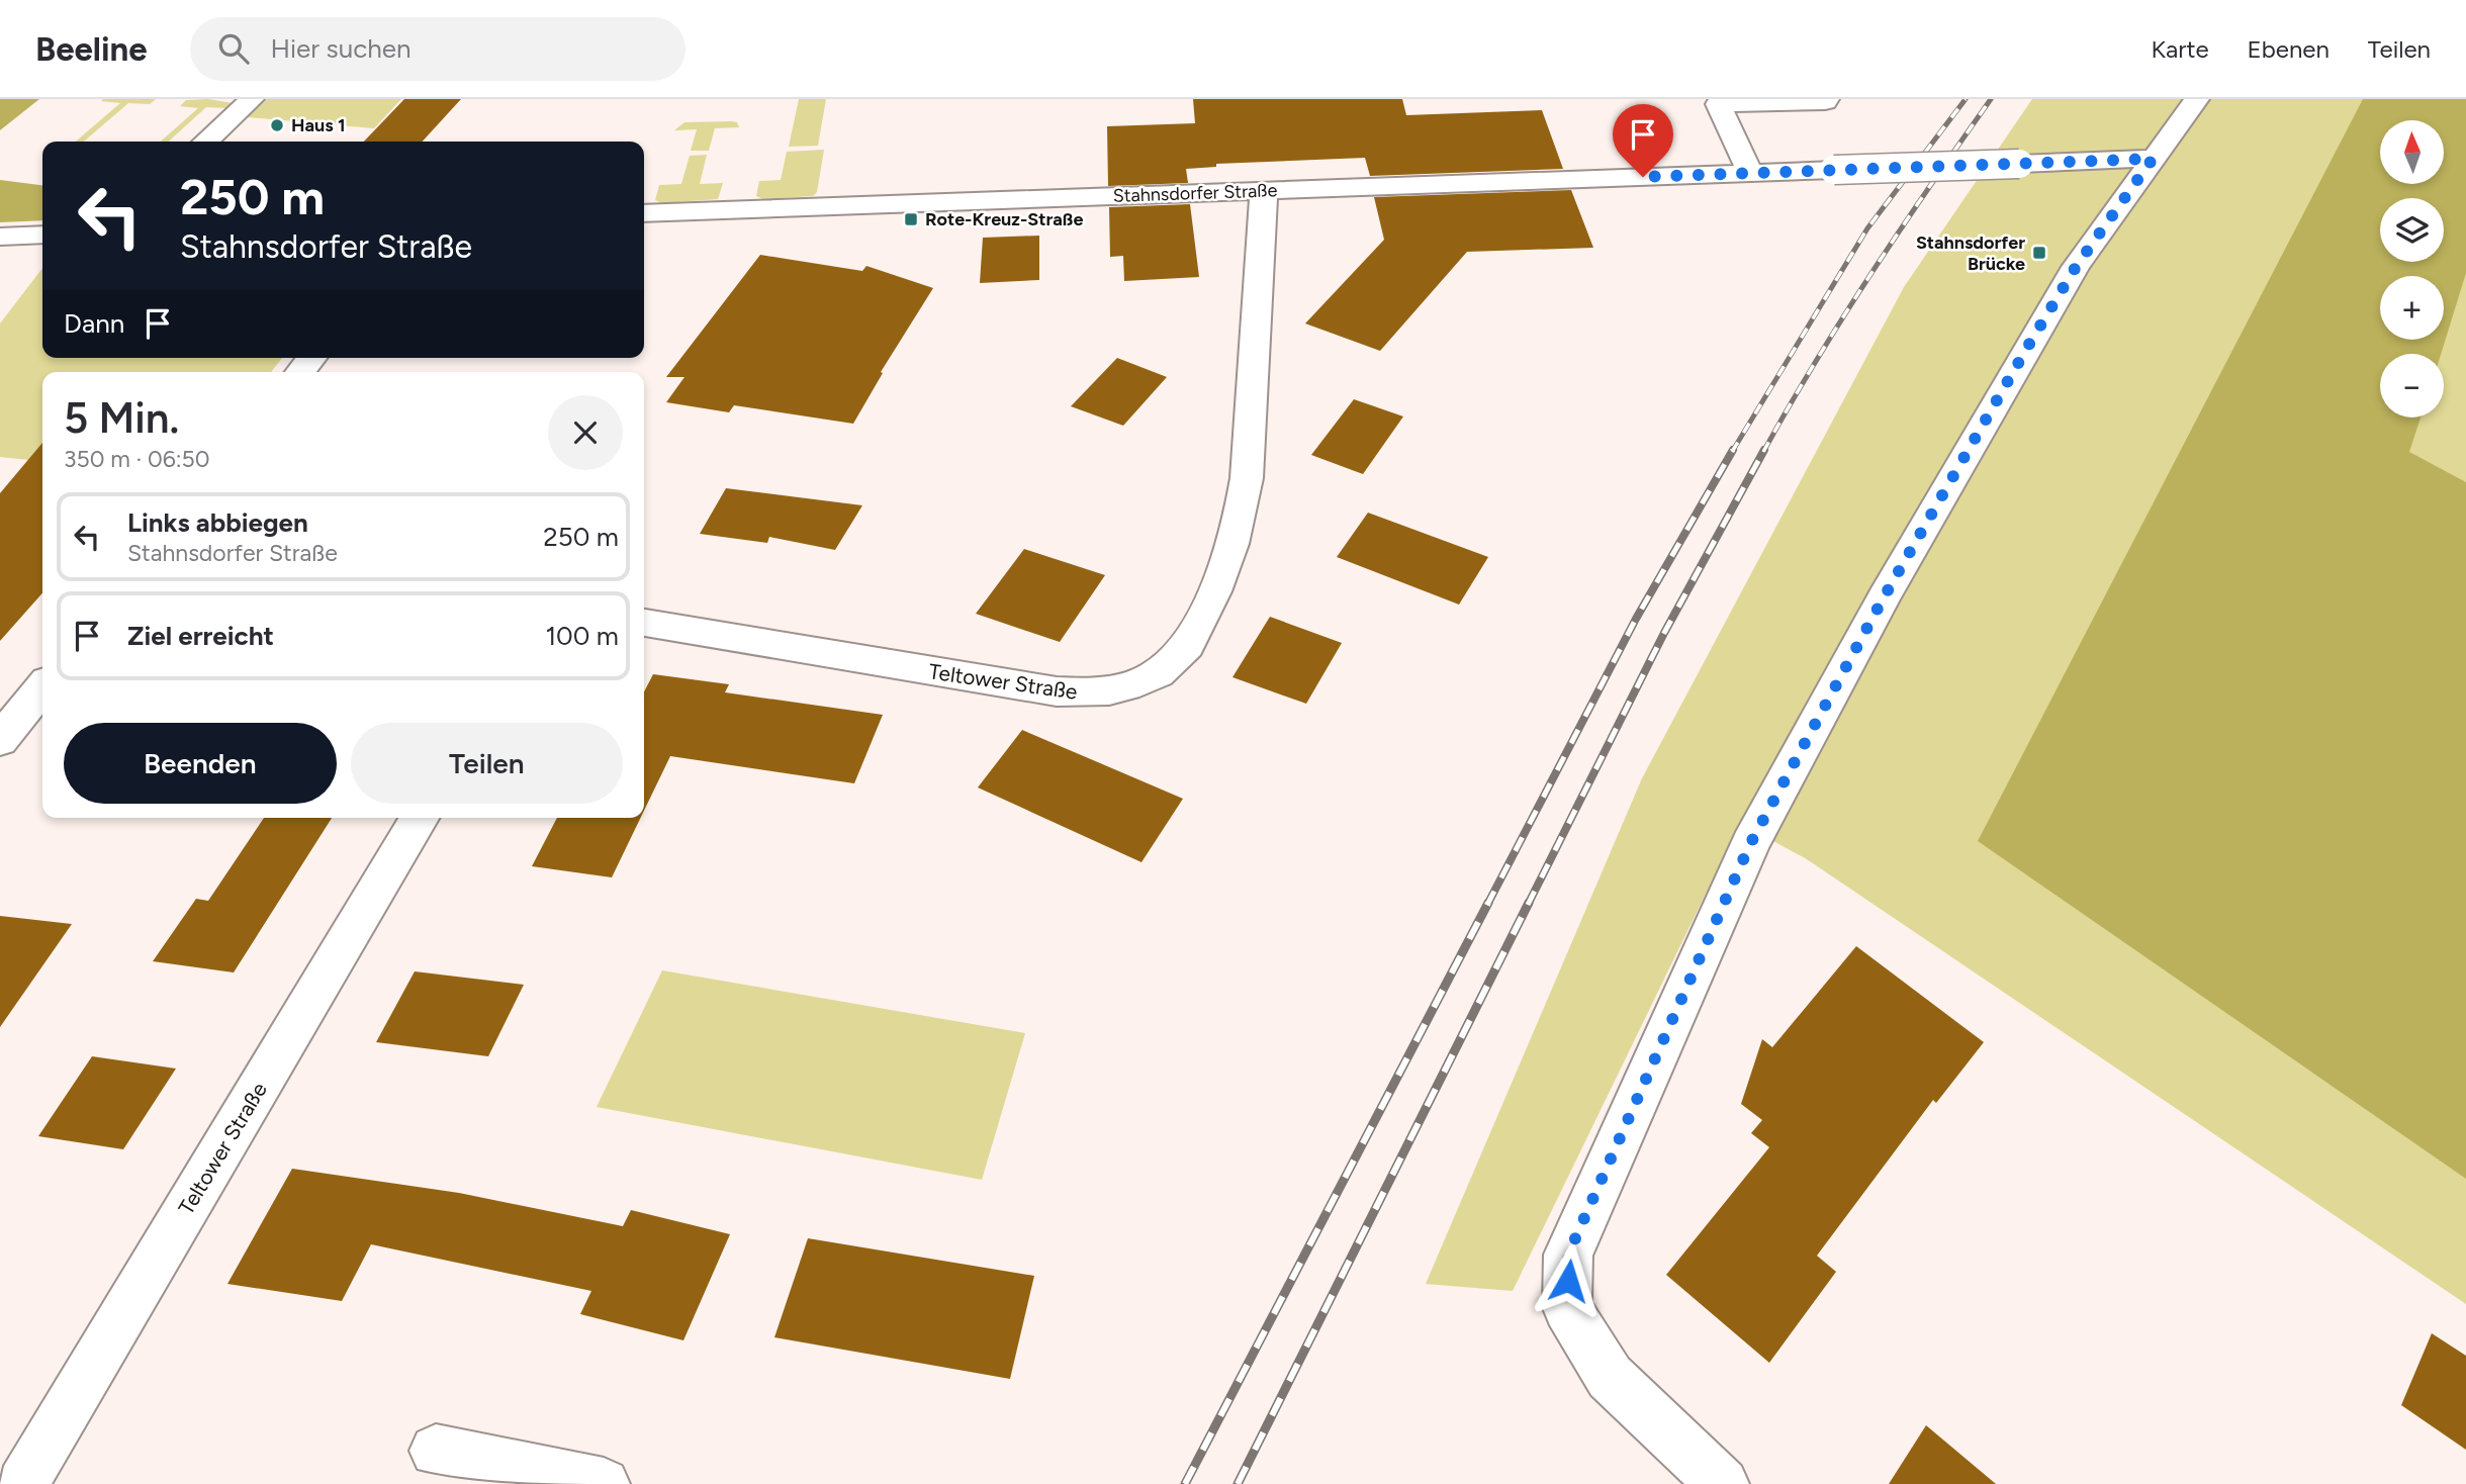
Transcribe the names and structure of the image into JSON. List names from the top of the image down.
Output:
{
  "streets": {
    "street": ["Stahnsdorfer Straße", "Teltower Straße"]
  },
  "crossings": [
    ["Stahnsdorfer Straße", "Teltower Straße"]
  ],
  "places": {
    "other": ["Haus 1"],
    "transit": ["Rote-Kreuz-Straße", "Stahnsdorfer Brücke"]
  },
  "north": "top",
  "page": {
    "header": "Beeline",
    "search": "Hier suchen",
    "nav": ["Karte", "Ebenen", "Teilen"],
    "map_buttons": ["+", "−"],
    "turn": ["250 m", "Stahnsdorfer Straße"],
    "then": "Dann",
    "heading": ["5 Min.", "350 m · 06:50"],
    "list": [
      {
        "name": "Links abbiegen",
        "note": "Stahnsdorfer Straße",
        "value": "250 m"
      },
      {
        "name": "Ziel erreicht",
        "value": "100 m"
      }
    ],
    "buttons": ["Beenden", "Teilen"]
  }
}
